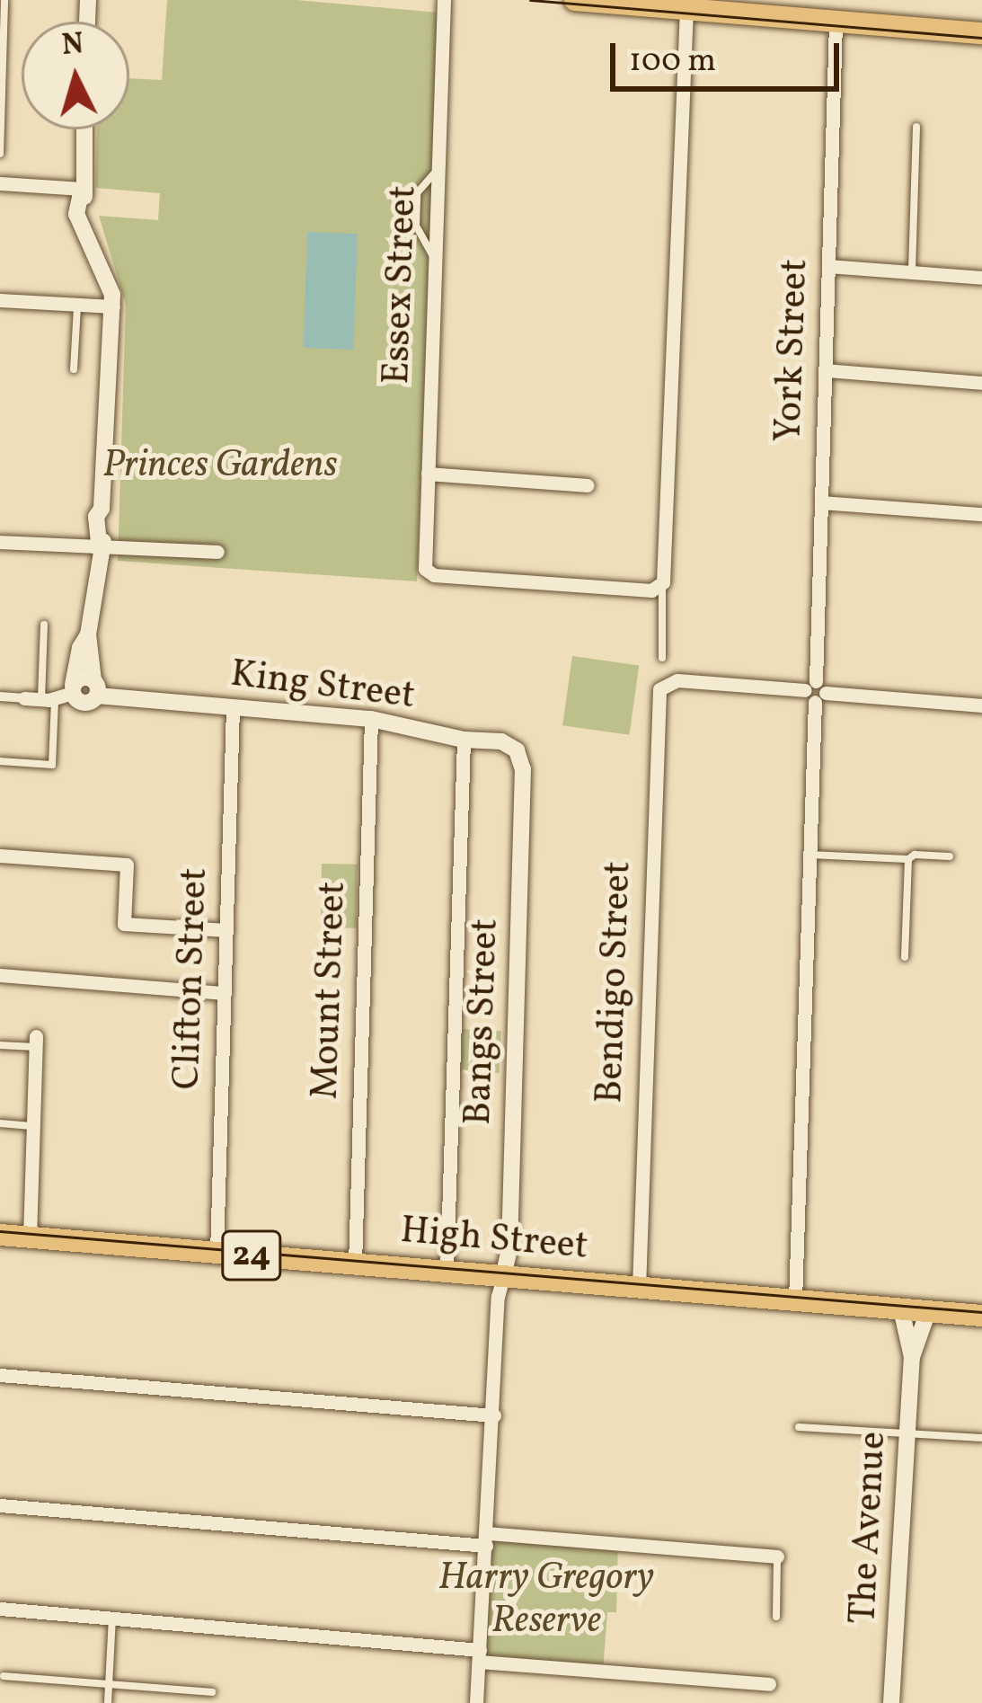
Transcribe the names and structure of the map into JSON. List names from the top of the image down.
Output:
{
  "streets": {
    "main road": ["High Street", "24"],
    "street": [
      "Essex Street",
      "York Street",
      "King Street",
      "Clifton Street",
      "Bendigo Street",
      "Mount Street",
      "Bangs Street",
      "The Avenue"
    ]
  },
  "crossings": [
    ["York Street", "Bendigo Street"],
    ["York Street", "High Street"],
    ["King Street", "Clifton Street"],
    ["King Street", "Mount Street"],
    ["King Street", "Bangs Street"],
    ["Clifton Street", "High Street"],
    ["Bendigo Street", "High Street"],
    ["Mount Street", "High Street"],
    ["Bangs Street", "High Street"],
    ["High Street", "The Avenue"]
  ],
  "parks": ["Princes Gardens", "Harry Gregory Reserve"],
  "scale_bar": "100 m",
  "north": "top"
}
